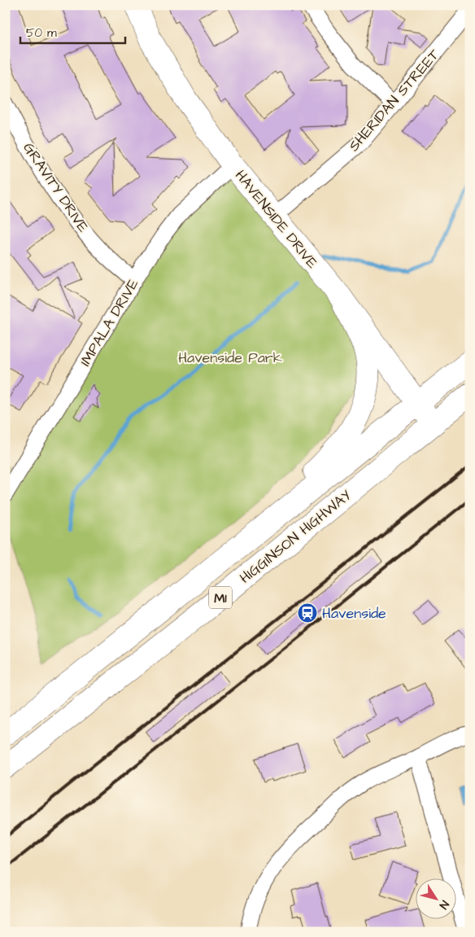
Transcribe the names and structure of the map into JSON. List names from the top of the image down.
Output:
{
  "streets": {
    "main road": ["HAVENSIDE DRIVE", "HIGGINSON HIGHWAY", "M1"],
    "street": ["SHERIDAN STREET", "GRAVITY DRIVE", "IMPALA DRIVE"]
  },
  "crossings": [
    ["SHERIDAN STREET", "HAVENSIDE DRIVE"],
    ["GRAVITY DRIVE", "IMPALA DRIVE"],
    ["HAVENSIDE DRIVE", "IMPALA DRIVE"],
    ["HAVENSIDE DRIVE", "HIGGINSON HIGHWAY"]
  ],
  "parks": ["Havenside Park"],
  "places": {
    "station": ["Havenside"]
  },
  "scale_bar": "50 m",
  "north": "bottom right"
}
